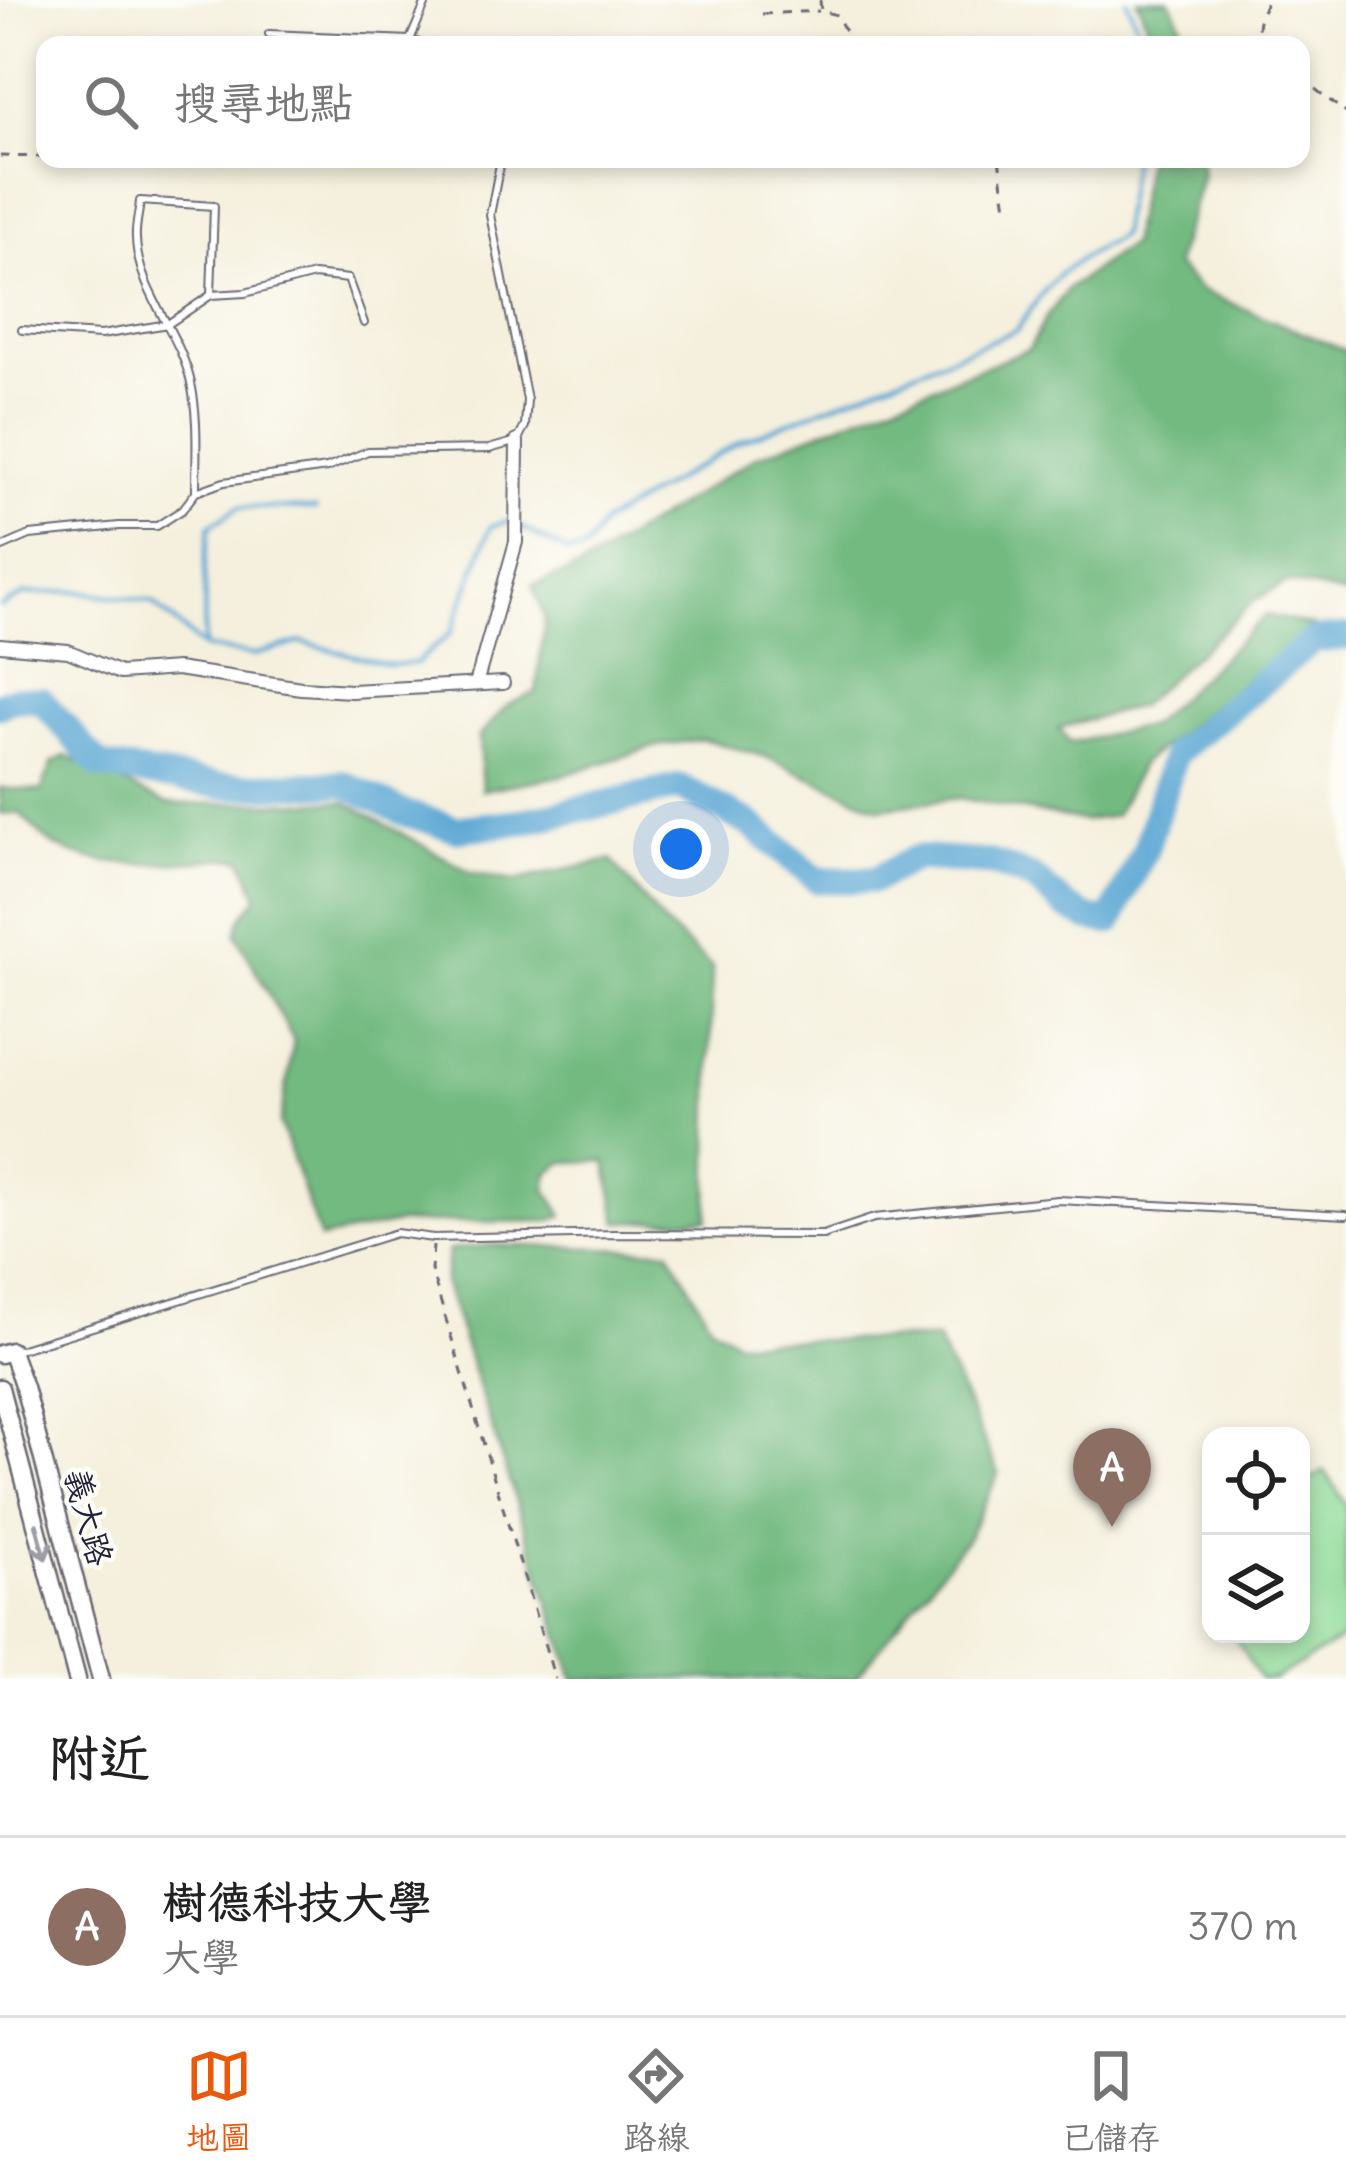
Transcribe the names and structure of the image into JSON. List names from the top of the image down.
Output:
{
  "streets": {
    "street": ["義大路"]
  },
  "page": {
    "search": "搜尋地點",
    "pins": "A",
    "heading": "附近",
    "list": [
      {
        "mark": "A",
        "name": "樹德科技大學",
        "note": "大學",
        "value": "370 m"
      }
    ],
    "nav": ["地圖", "路線", "已儲存"]
  }
}
